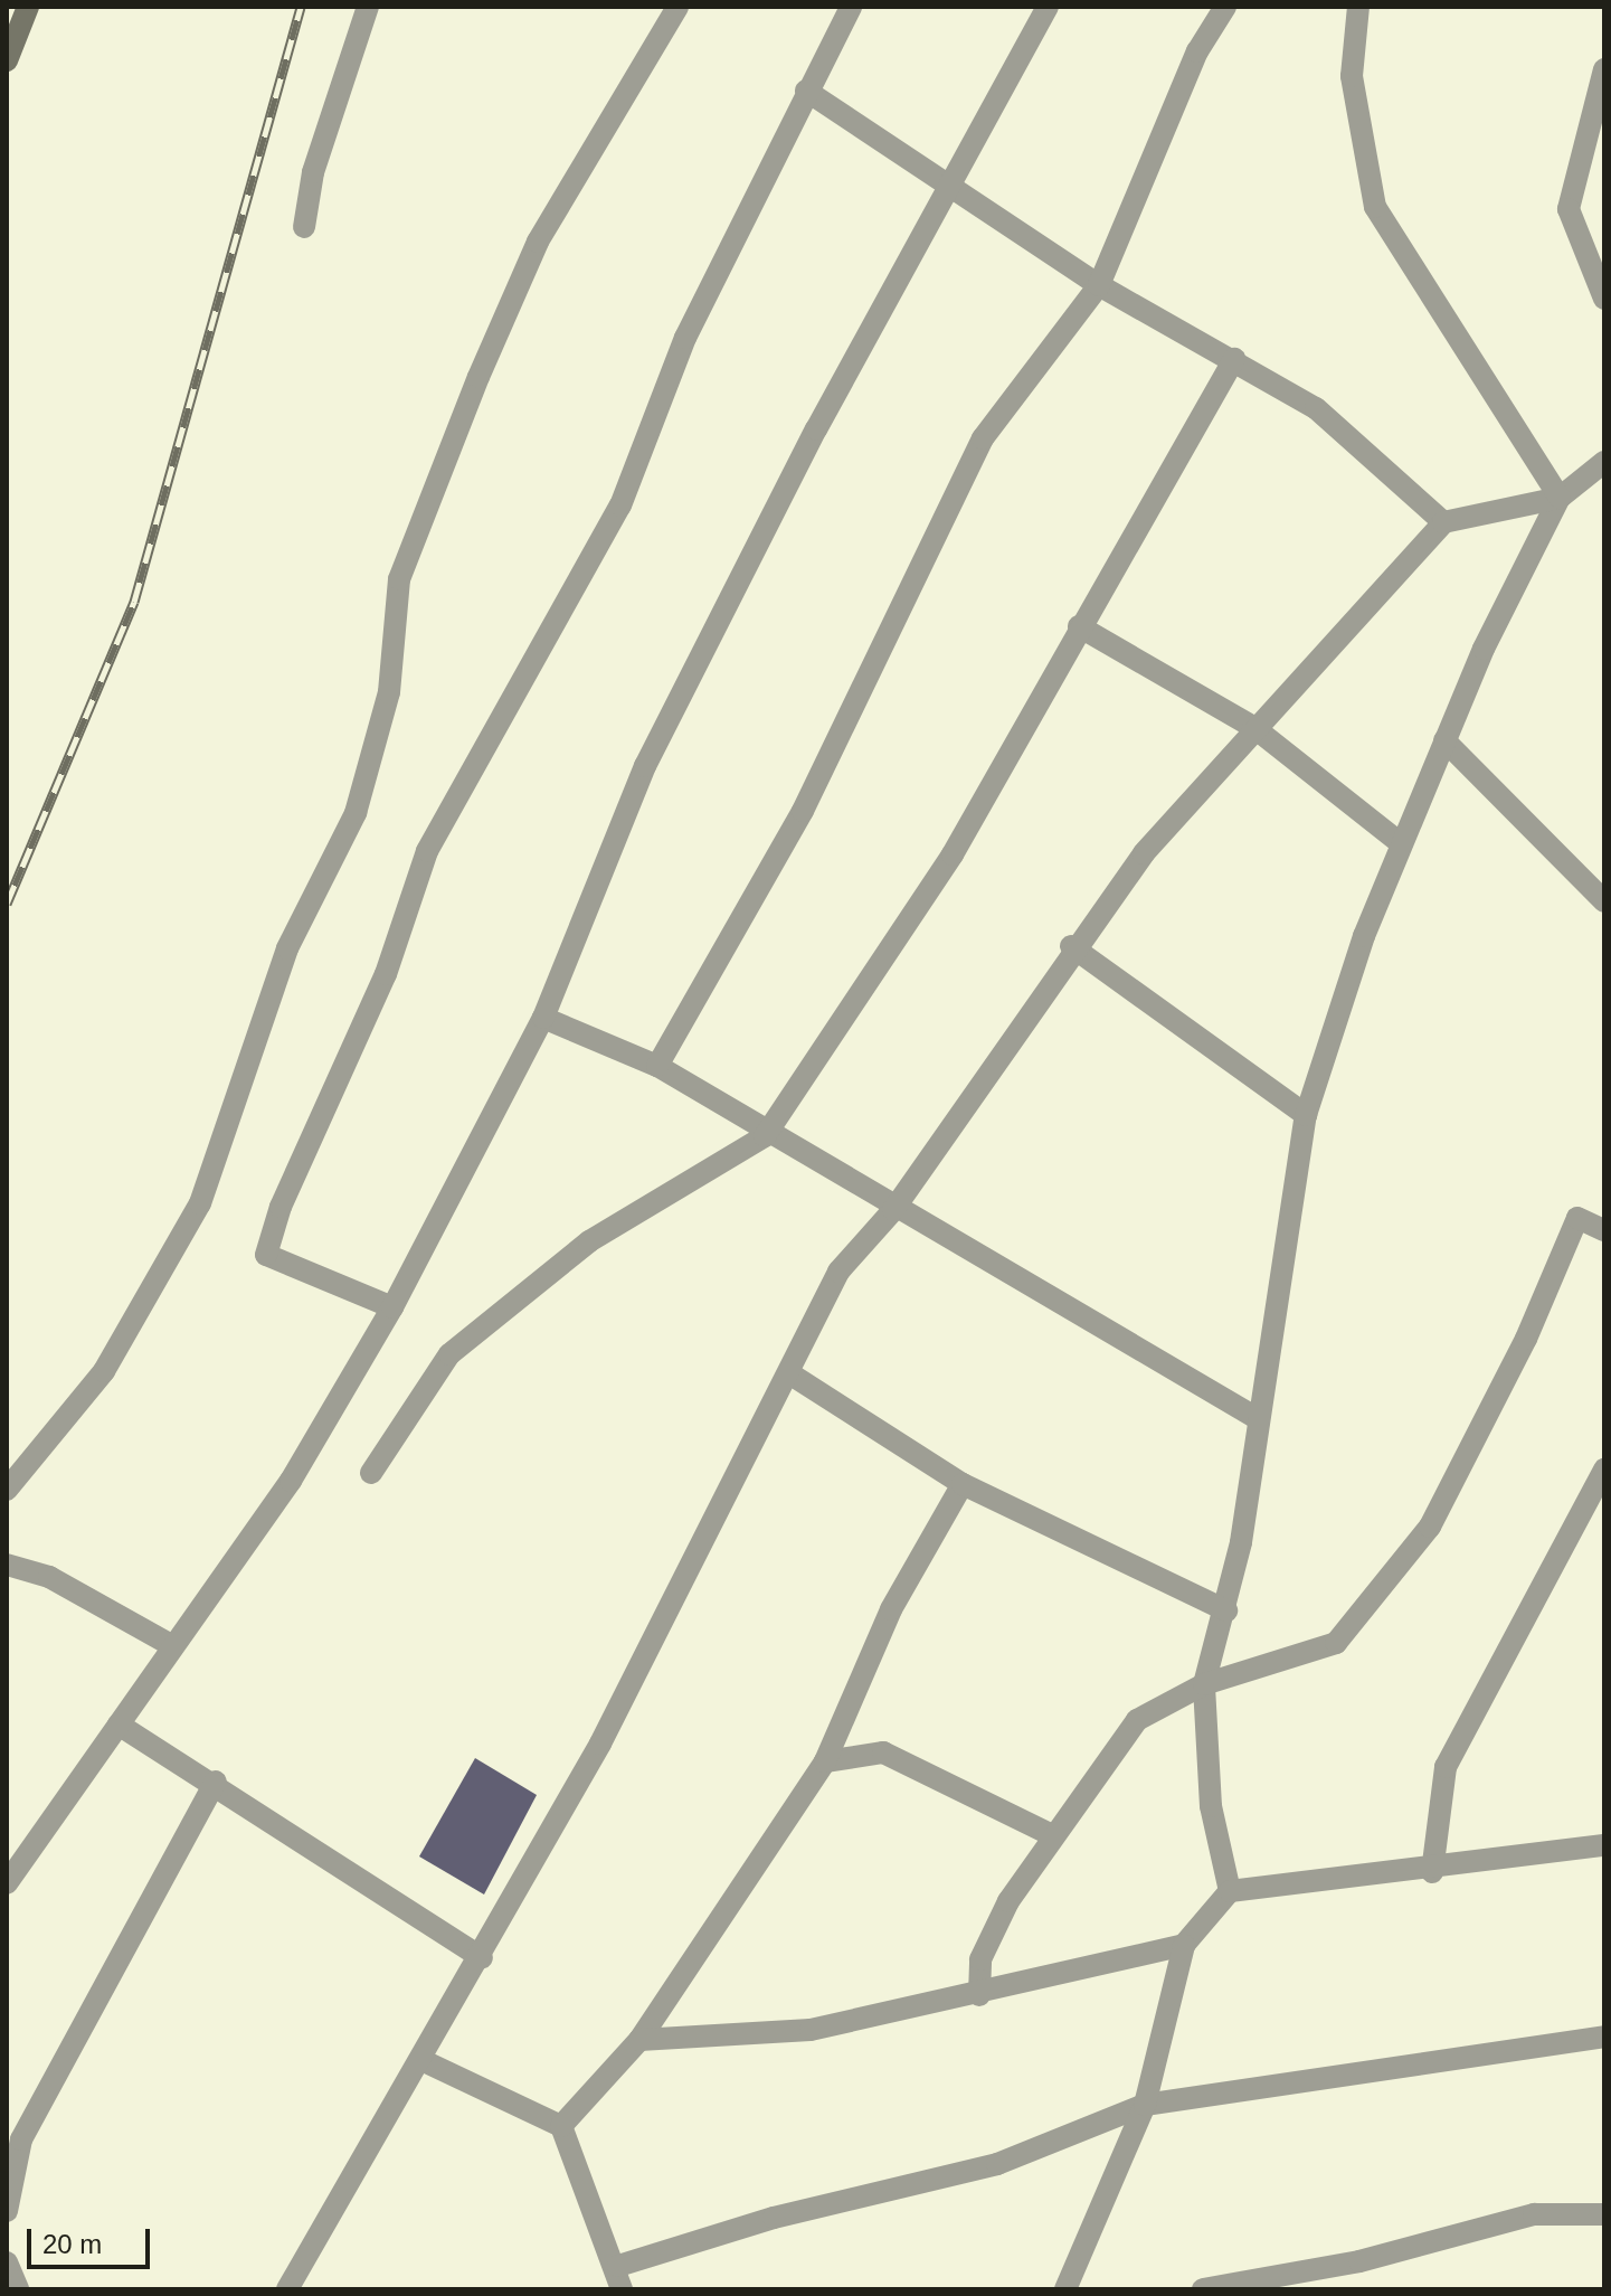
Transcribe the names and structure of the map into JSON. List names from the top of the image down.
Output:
{
  "scale_bar": "20 m"
}
